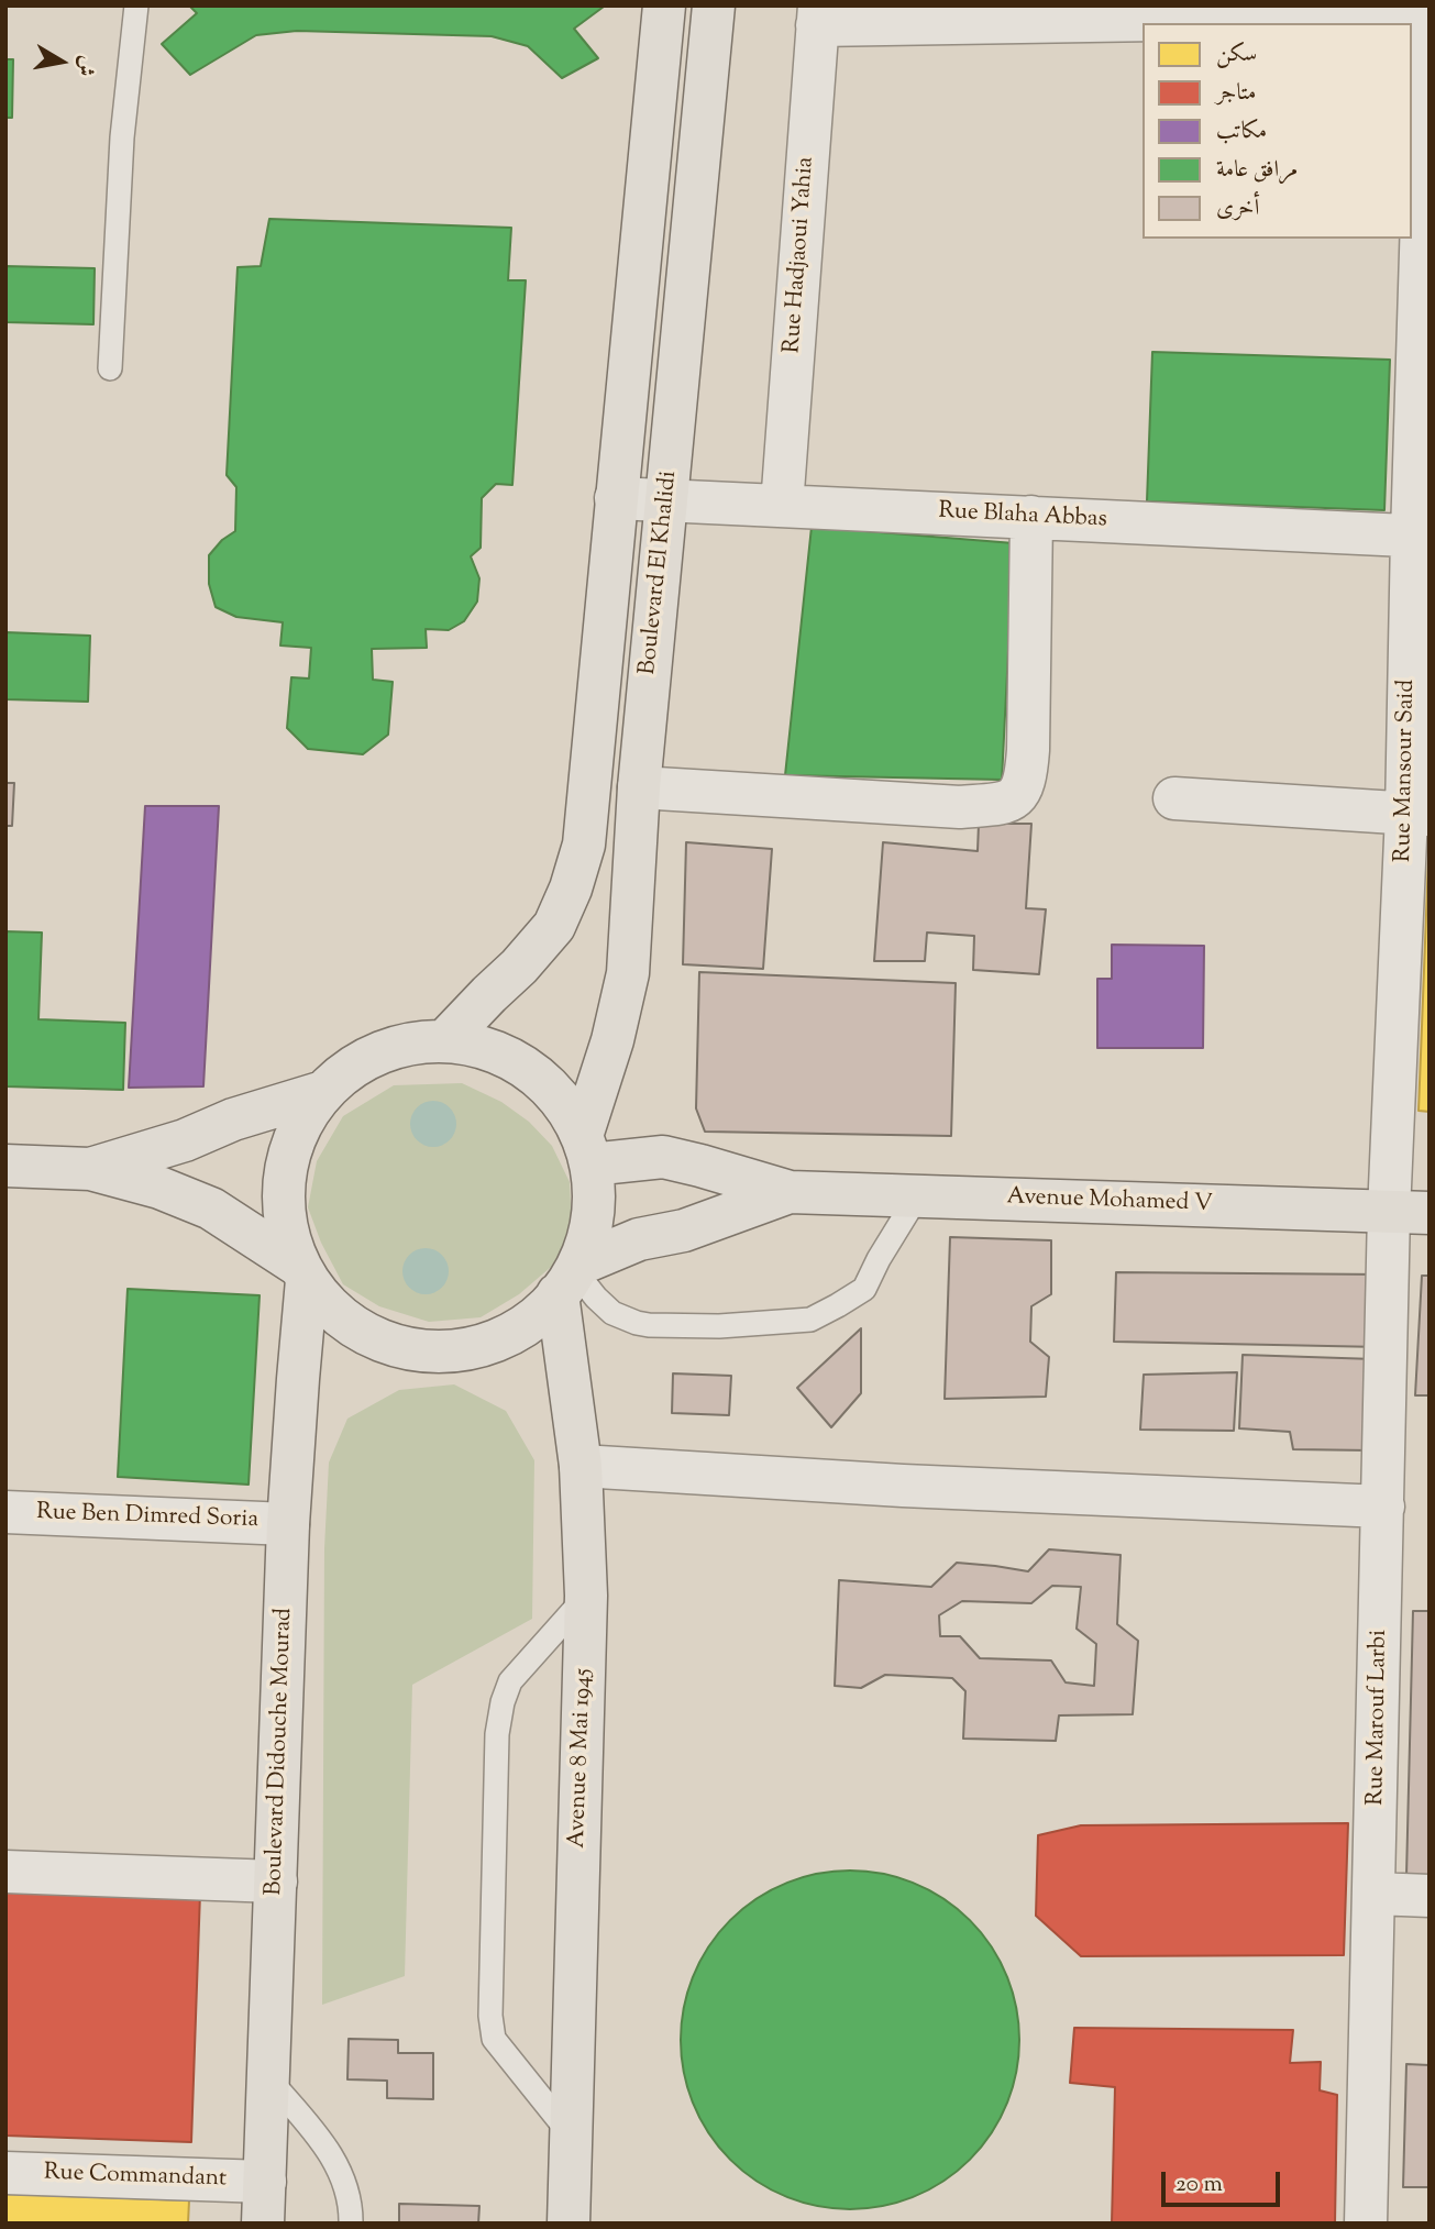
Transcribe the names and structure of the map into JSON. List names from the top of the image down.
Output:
{
  "streets": {
    "main road": [
      "Boulevard El Khalidi",
      "Avenue Mohamed V",
      "Boulevard Didouche Mourad",
      "Avenue 8 Mai 1945"
    ],
    "street": [
      "Rue Hadjaoui Yahia",
      "Rue Blaha Abbas",
      "Rue Mansour Said",
      "Rue Ben Dimred Soria",
      "Rue Marouf Larbi",
      "Rue Commandant"
    ]
  },
  "crossings": [
    ["Rue Hadjaoui Yahia", "Rue Blaha Abbas"],
    ["Rue Blaha Abbas", "Boulevard El Khalidi"],
    ["Rue Blaha Abbas", "Rue Mansour Said"],
    ["Rue Mansour Said", "Avenue Mohamed V"],
    ["Rue Mansour Said", "Rue Marouf Larbi"],
    ["Avenue Mohamed V", "Rue Marouf Larbi"],
    ["Rue Ben Dimred Soria", "Boulevard Didouche Mourad"],
    ["Boulevard Didouche Mourad", "Rue Commandant"]
  ],
  "legend": [
    "سكن",
    "متاجر",
    "مكاتب",
    "مرافق عامة",
    "أخرى"
  ],
  "scale_bar": "20 m",
  "north": "right"
}
